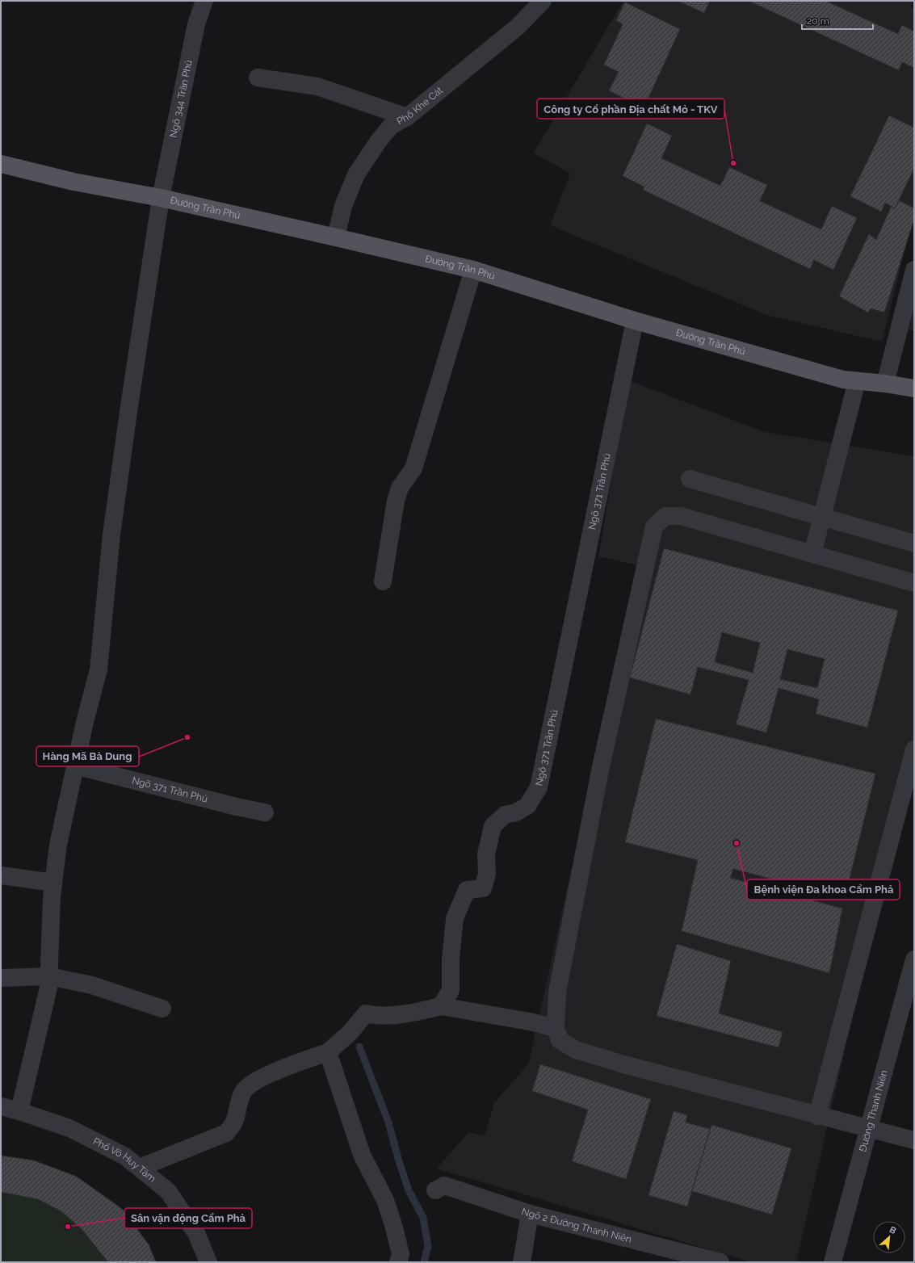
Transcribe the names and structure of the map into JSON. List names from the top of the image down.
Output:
{
  "streets": {
    "main road": ["Đường Trần Phú"],
    "street": [
      "Ngõ 344 Trần Phú",
      "Phố Khe Cát",
      "Ngõ 371 Trần Phú",
      "Đường Thanh Niên",
      "Phố Võ Huy Tâm",
      "Ngõ 2 Đường Thanh Niên"
    ]
  },
  "crossings": [
    ["Ngõ 344 Trần Phú", "Đường Trần Phú"],
    ["Ngõ 344 Trần Phú", "Ngõ 371 Trần Phú"],
    ["Ngõ 344 Trần Phú", "Phố Võ Huy Tâm"],
    ["Phố Khe Cát", "Đường Trần Phú"],
    ["Đường Trần Phú", "Ngõ 371 Trần Phú"]
  ],
  "places": [
    "Công ty Cổ phần Địa chất Mỏ - TKV",
    "Hàng Mã Bà Dung",
    "Bệnh viện Đa khoa Cẩm Phả",
    "Sân vận động Cẩm Phả"
  ],
  "scale_bar": "20 m",
  "north": "top right"
}
